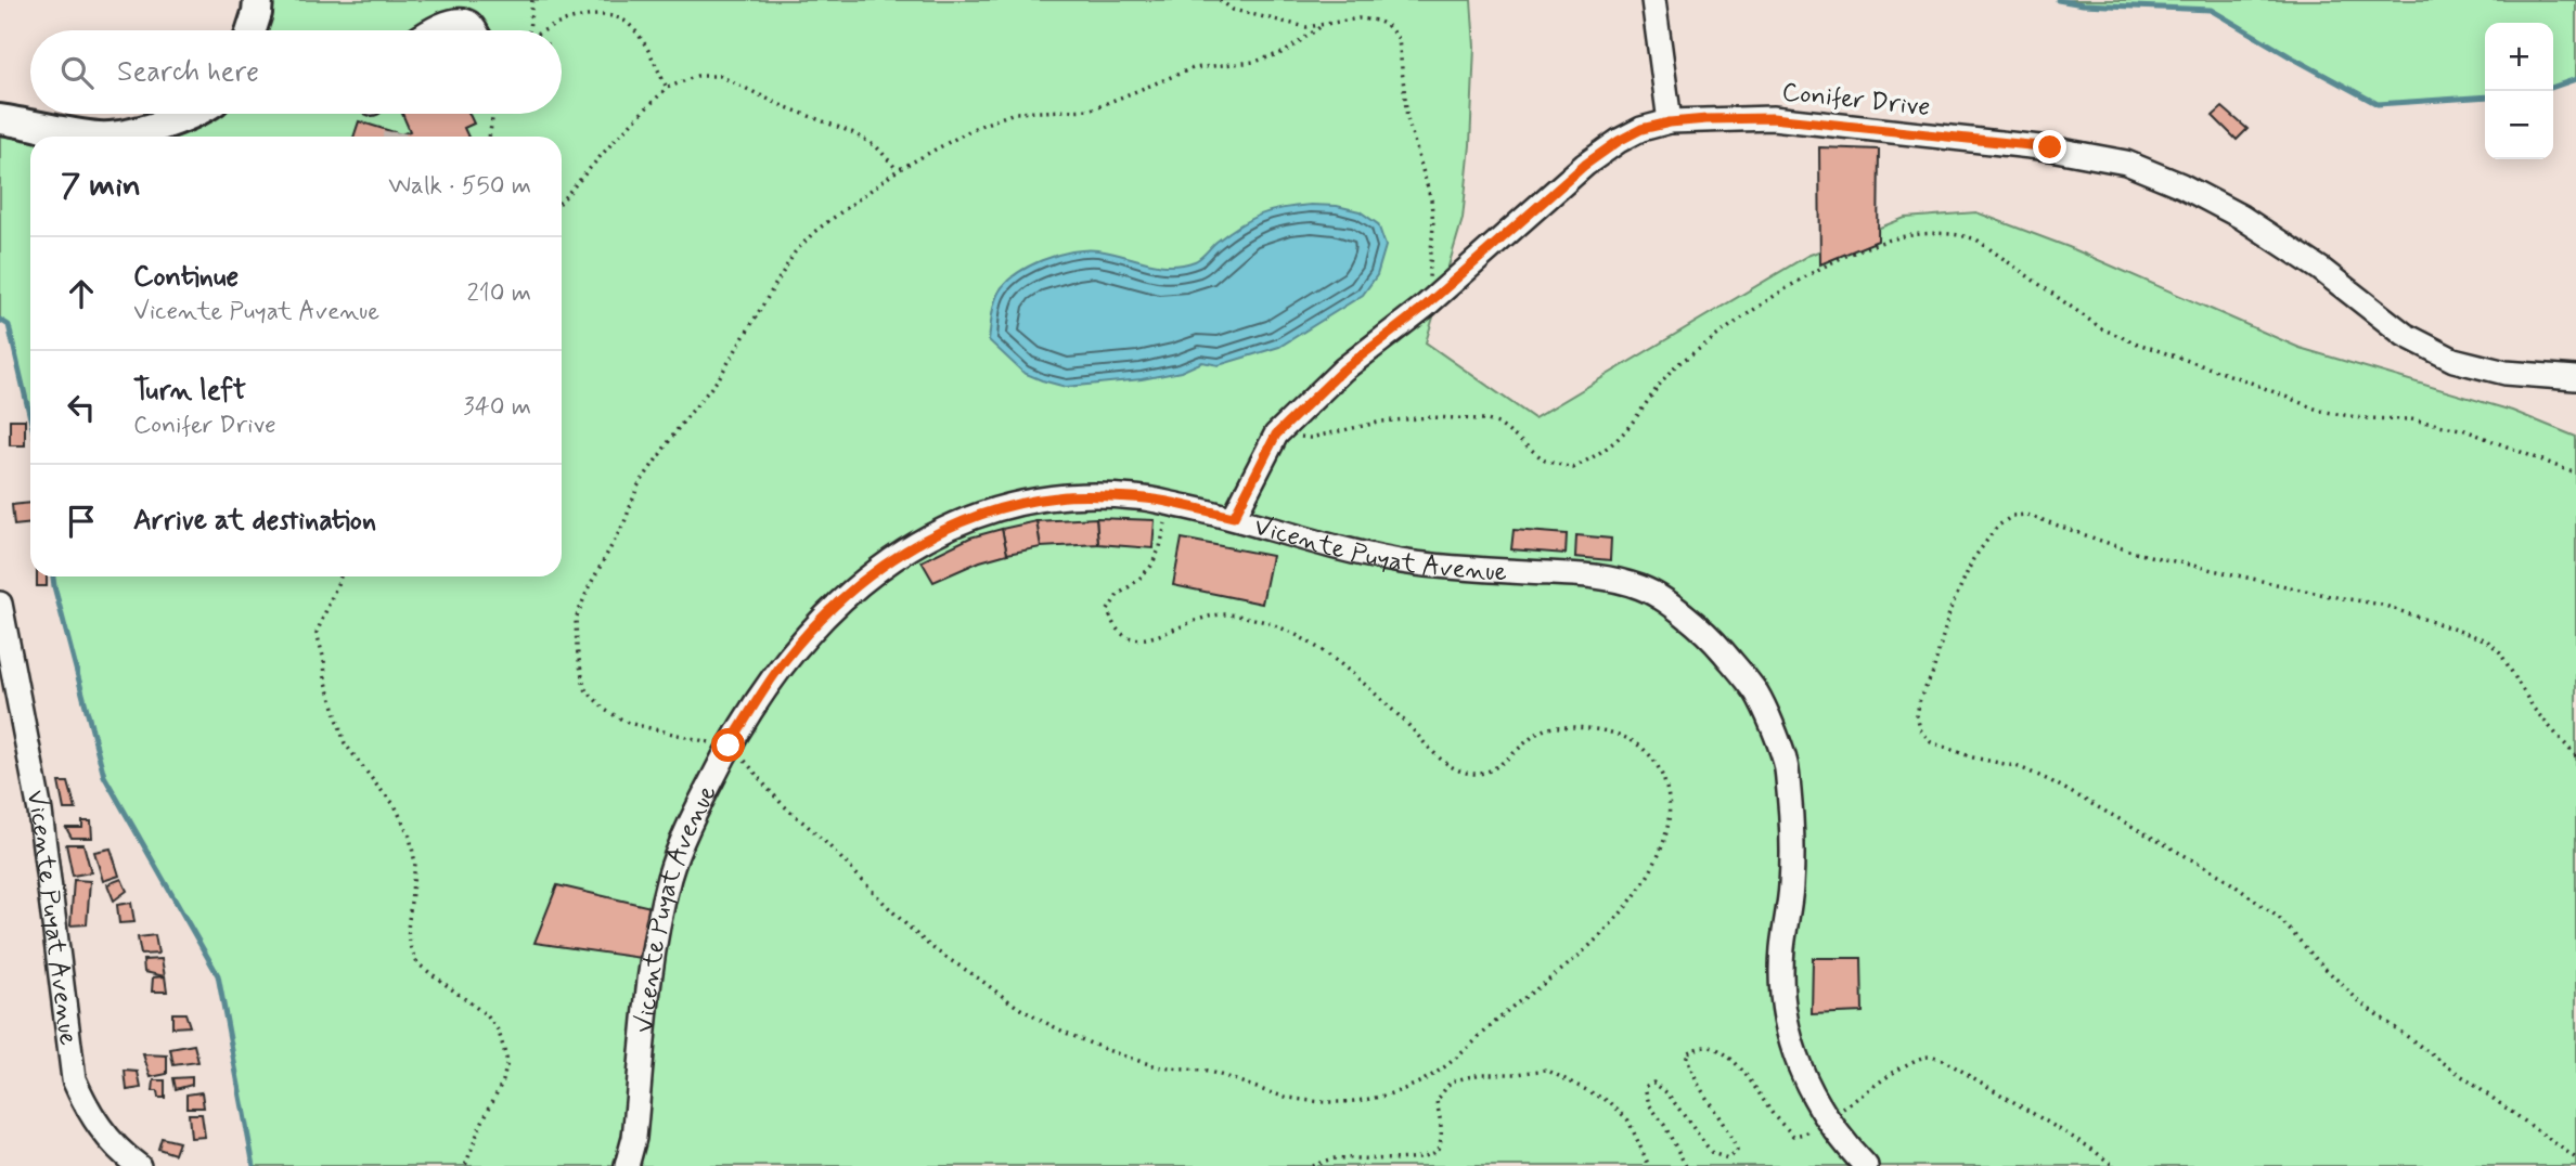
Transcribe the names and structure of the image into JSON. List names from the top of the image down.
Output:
{
  "streets": {
    "street": ["Conifer Drive", "Vicente Puyat Avenue"]
  },
  "crossings": [
    ["Conifer Drive", "Vicente Puyat Avenue"]
  ],
  "page": {
    "map_buttons": ["+", "−"],
    "search": "Search here",
    "heading": ["7 min", "Walk · 550 m"],
    "list": [
      ["Continue", "Vicente Puyat Avenue", "210 m"],
      ["Turn left", "Conifer Drive", "340 m"],
      "Arrive at destination"
    ]
  }
}
